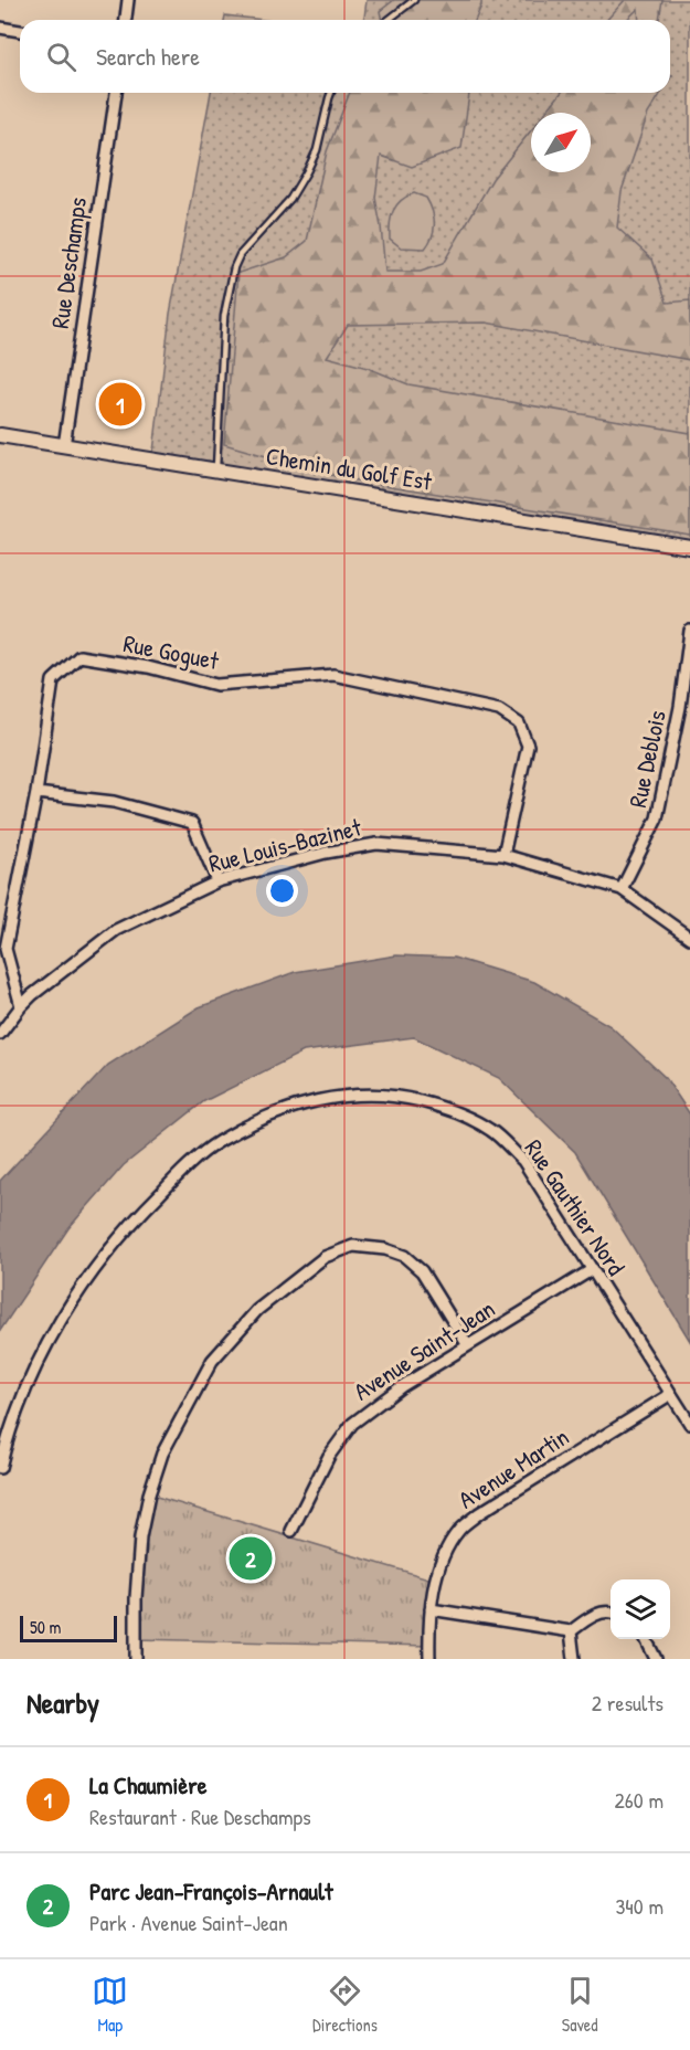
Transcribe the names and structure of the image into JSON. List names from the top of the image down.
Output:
{
  "streets": {
    "street": [
      "Rue Deschamps",
      "Chemin du Golf Est",
      "Rue Goguet",
      "Rue Deblois",
      "Rue Louis-Bazinet",
      "Rue Gauthier Nord",
      "Avenue Saint-Jean",
      "Avenue Martin"
    ]
  },
  "crossings": [
    ["Rue Deschamps", "Chemin du Golf Est"],
    ["Rue Goguet", "Rue Louis-Bazinet"],
    ["Rue Deblois", "Rue Louis-Bazinet"],
    ["Rue Gauthier Nord", "Avenue Saint-Jean"],
    ["Rue Gauthier Nord", "Avenue Martin"]
  ],
  "scale_bar": "50 m",
  "north": "top right",
  "page": {
    "search": "Search here",
    "pins": ["1", "2"],
    "scale": "50 m",
    "heading": ["Nearby", "2 results"],
    "list": [
      {
        "mark": "1",
        "name": "La Chaumière",
        "note": "Restaurant · Rue Deschamps",
        "value": "260 m"
      },
      {
        "mark": "2",
        "name": "Parc Jean-François-Arnault",
        "note": "Park · Avenue Saint-Jean",
        "value": "340 m"
      }
    ],
    "nav": ["Map", "Directions", "Saved"]
  }
}
